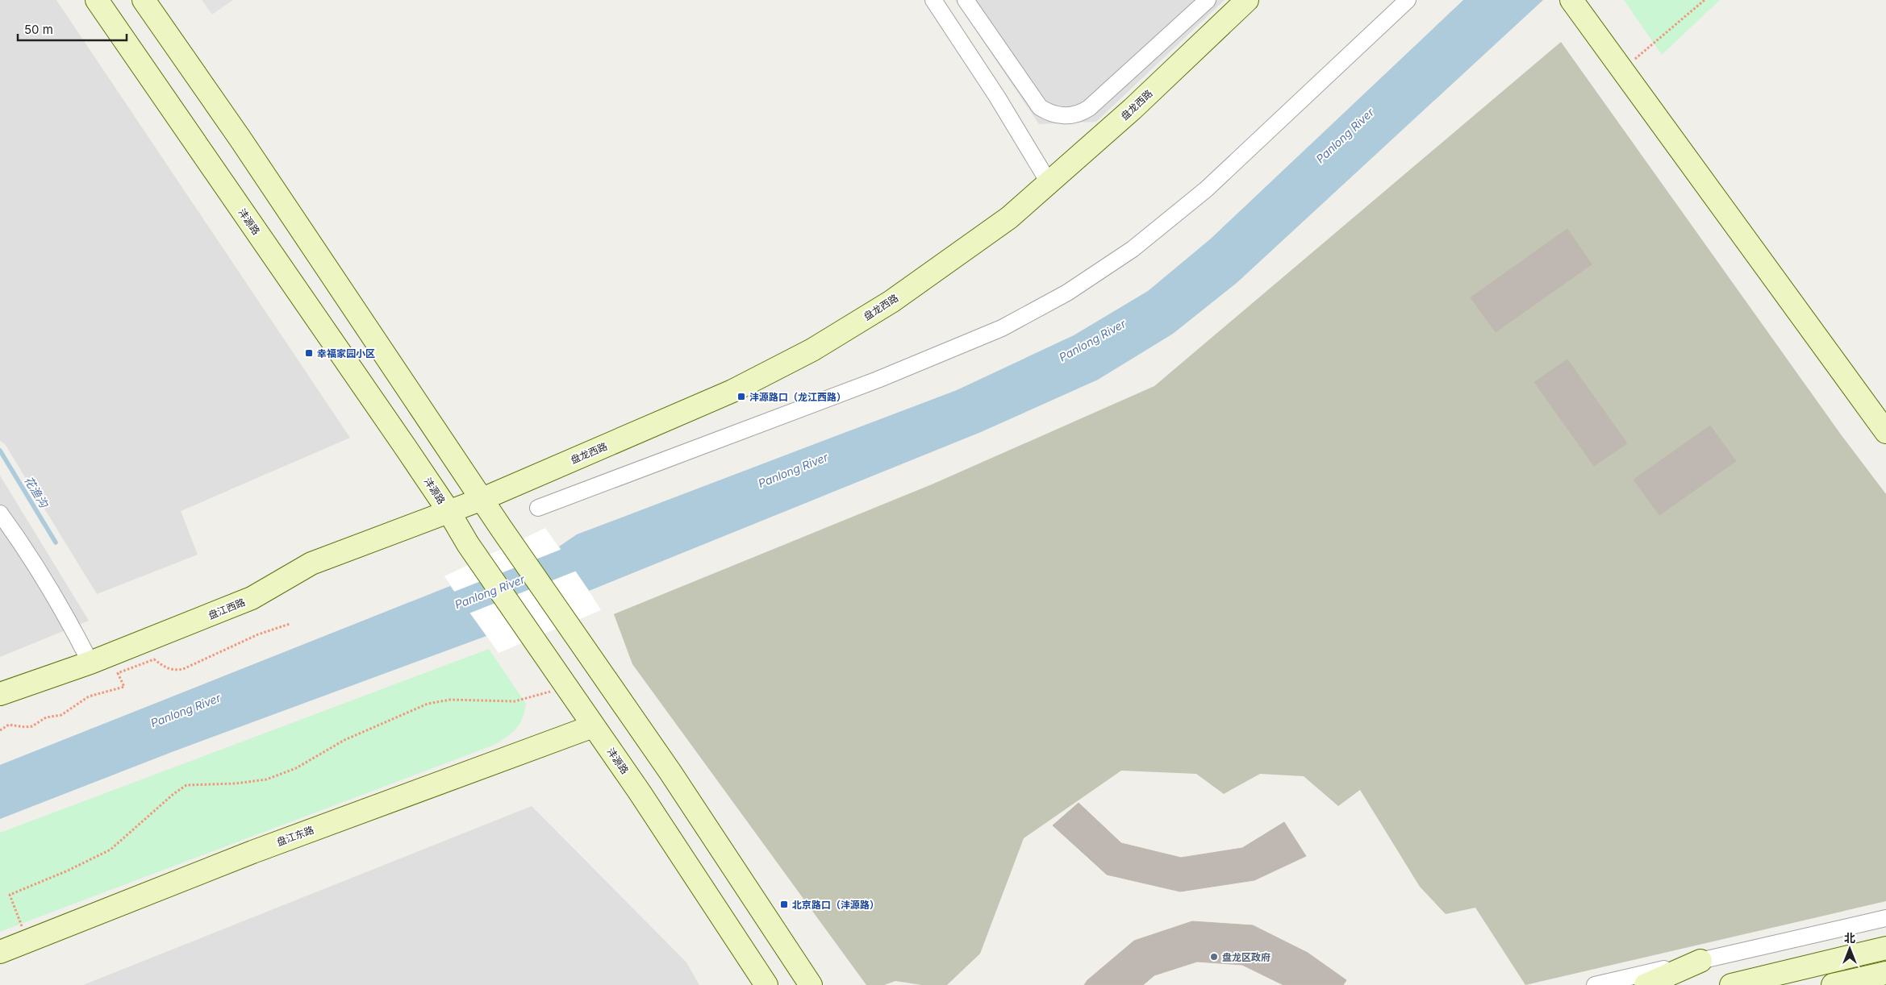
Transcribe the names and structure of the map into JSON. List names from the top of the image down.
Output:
{
  "streets": {
    "main road": [
      "盘龙西路",
      "沣源路",
      "盘江西路",
      "盘江东路"
    ]
  },
  "crossings": [
    ["盘龙西路", "沣源路"],
    ["盘龙西路", "盘江西路"],
    ["沣源路", "盘江西路"],
    ["沣源路", "盘江东路"]
  ],
  "water": ["Panlong River", "花渔沟"],
  "places": {
    "transit": ["幸福家园小区", "沣源路口（龙江西路）", "北京路口（沣源路）"],
    "other": ["盘龙区政府"]
  },
  "scale_bar": "50 m",
  "north": "top"
}
